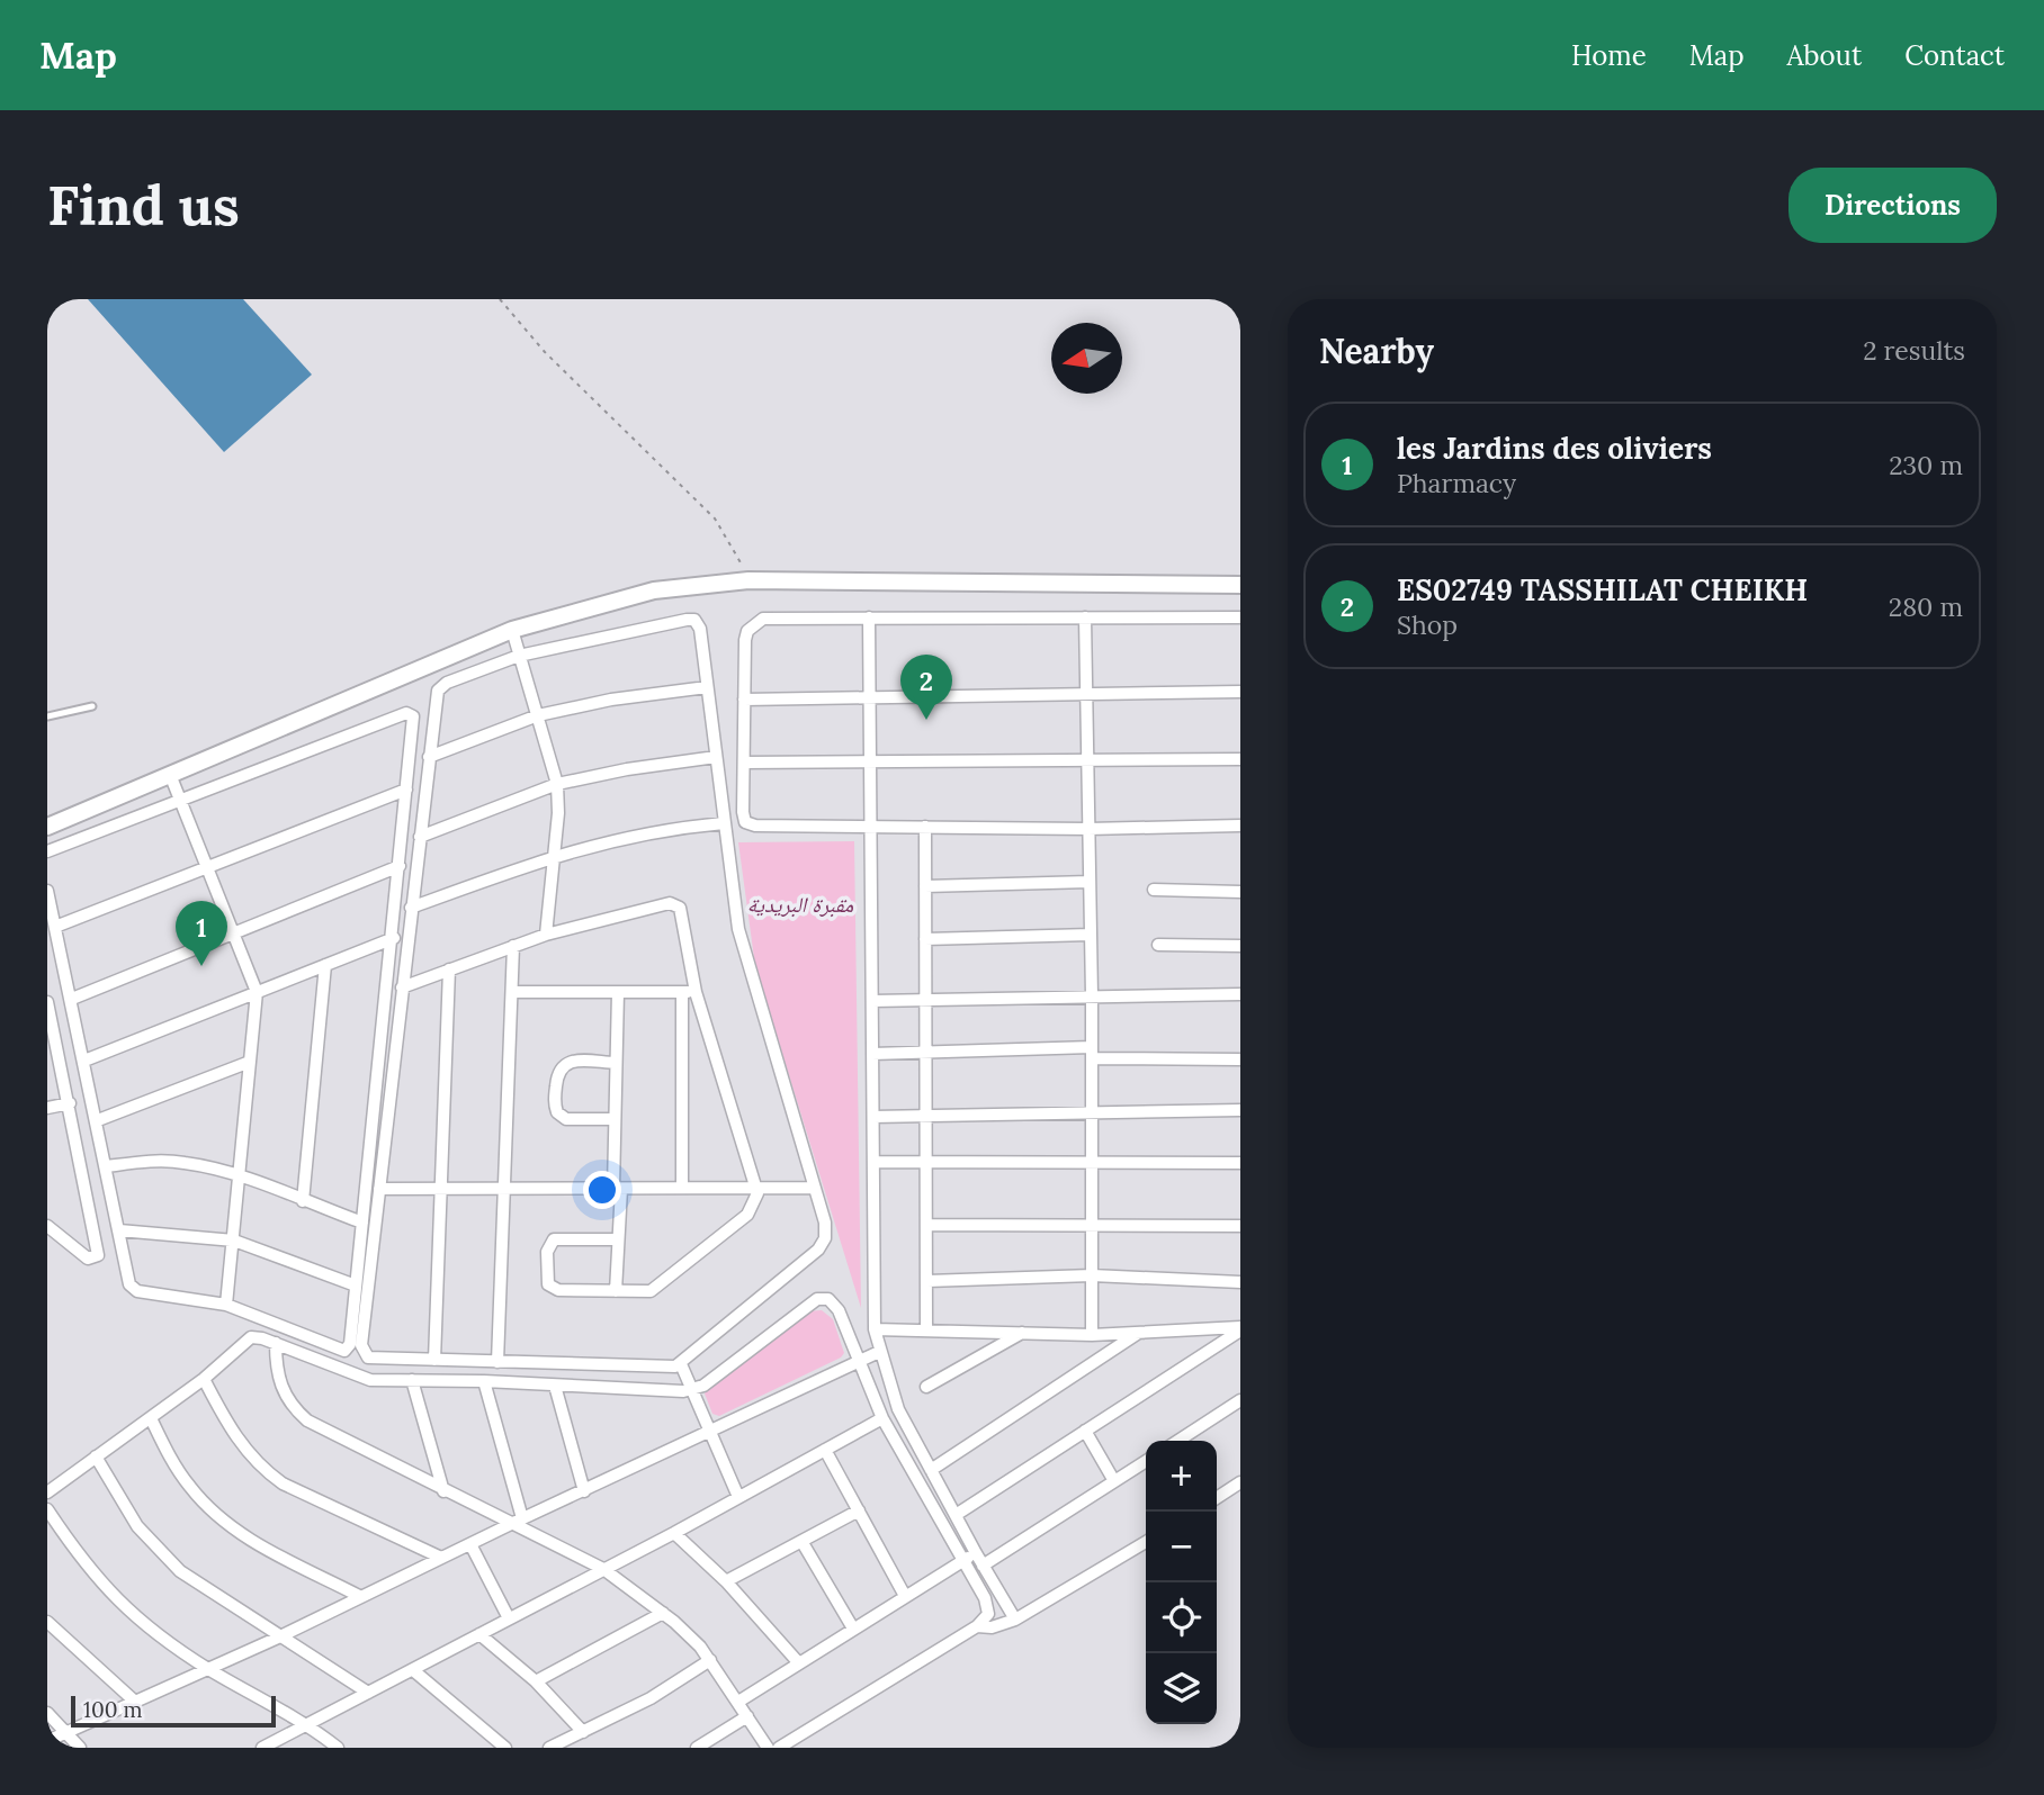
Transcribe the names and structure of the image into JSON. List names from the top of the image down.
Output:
{
  "parks": ["مقبرة البريدية"],
  "scale_bar": "100 m",
  "north": "left",
  "page": {
    "header": "Map",
    "nav": [
      "Home",
      "Map",
      "About",
      "Contact"
    ],
    "buttons": "Directions",
    "title": "Find us",
    "heading": ["Nearby", "2 results"],
    "list": [
      {
        "mark": "1",
        "name": "les Jardins des oliviers",
        "note": "Pharmacy",
        "value": "230 m"
      },
      {
        "mark": "2",
        "name": "ES02749 TASSHILAT CHEIKH",
        "note": "Shop",
        "value": "280 m"
      }
    ],
    "pins": ["2", "1"],
    "map_buttons": ["+", "−"],
    "scale": "100 m"
  }
}
